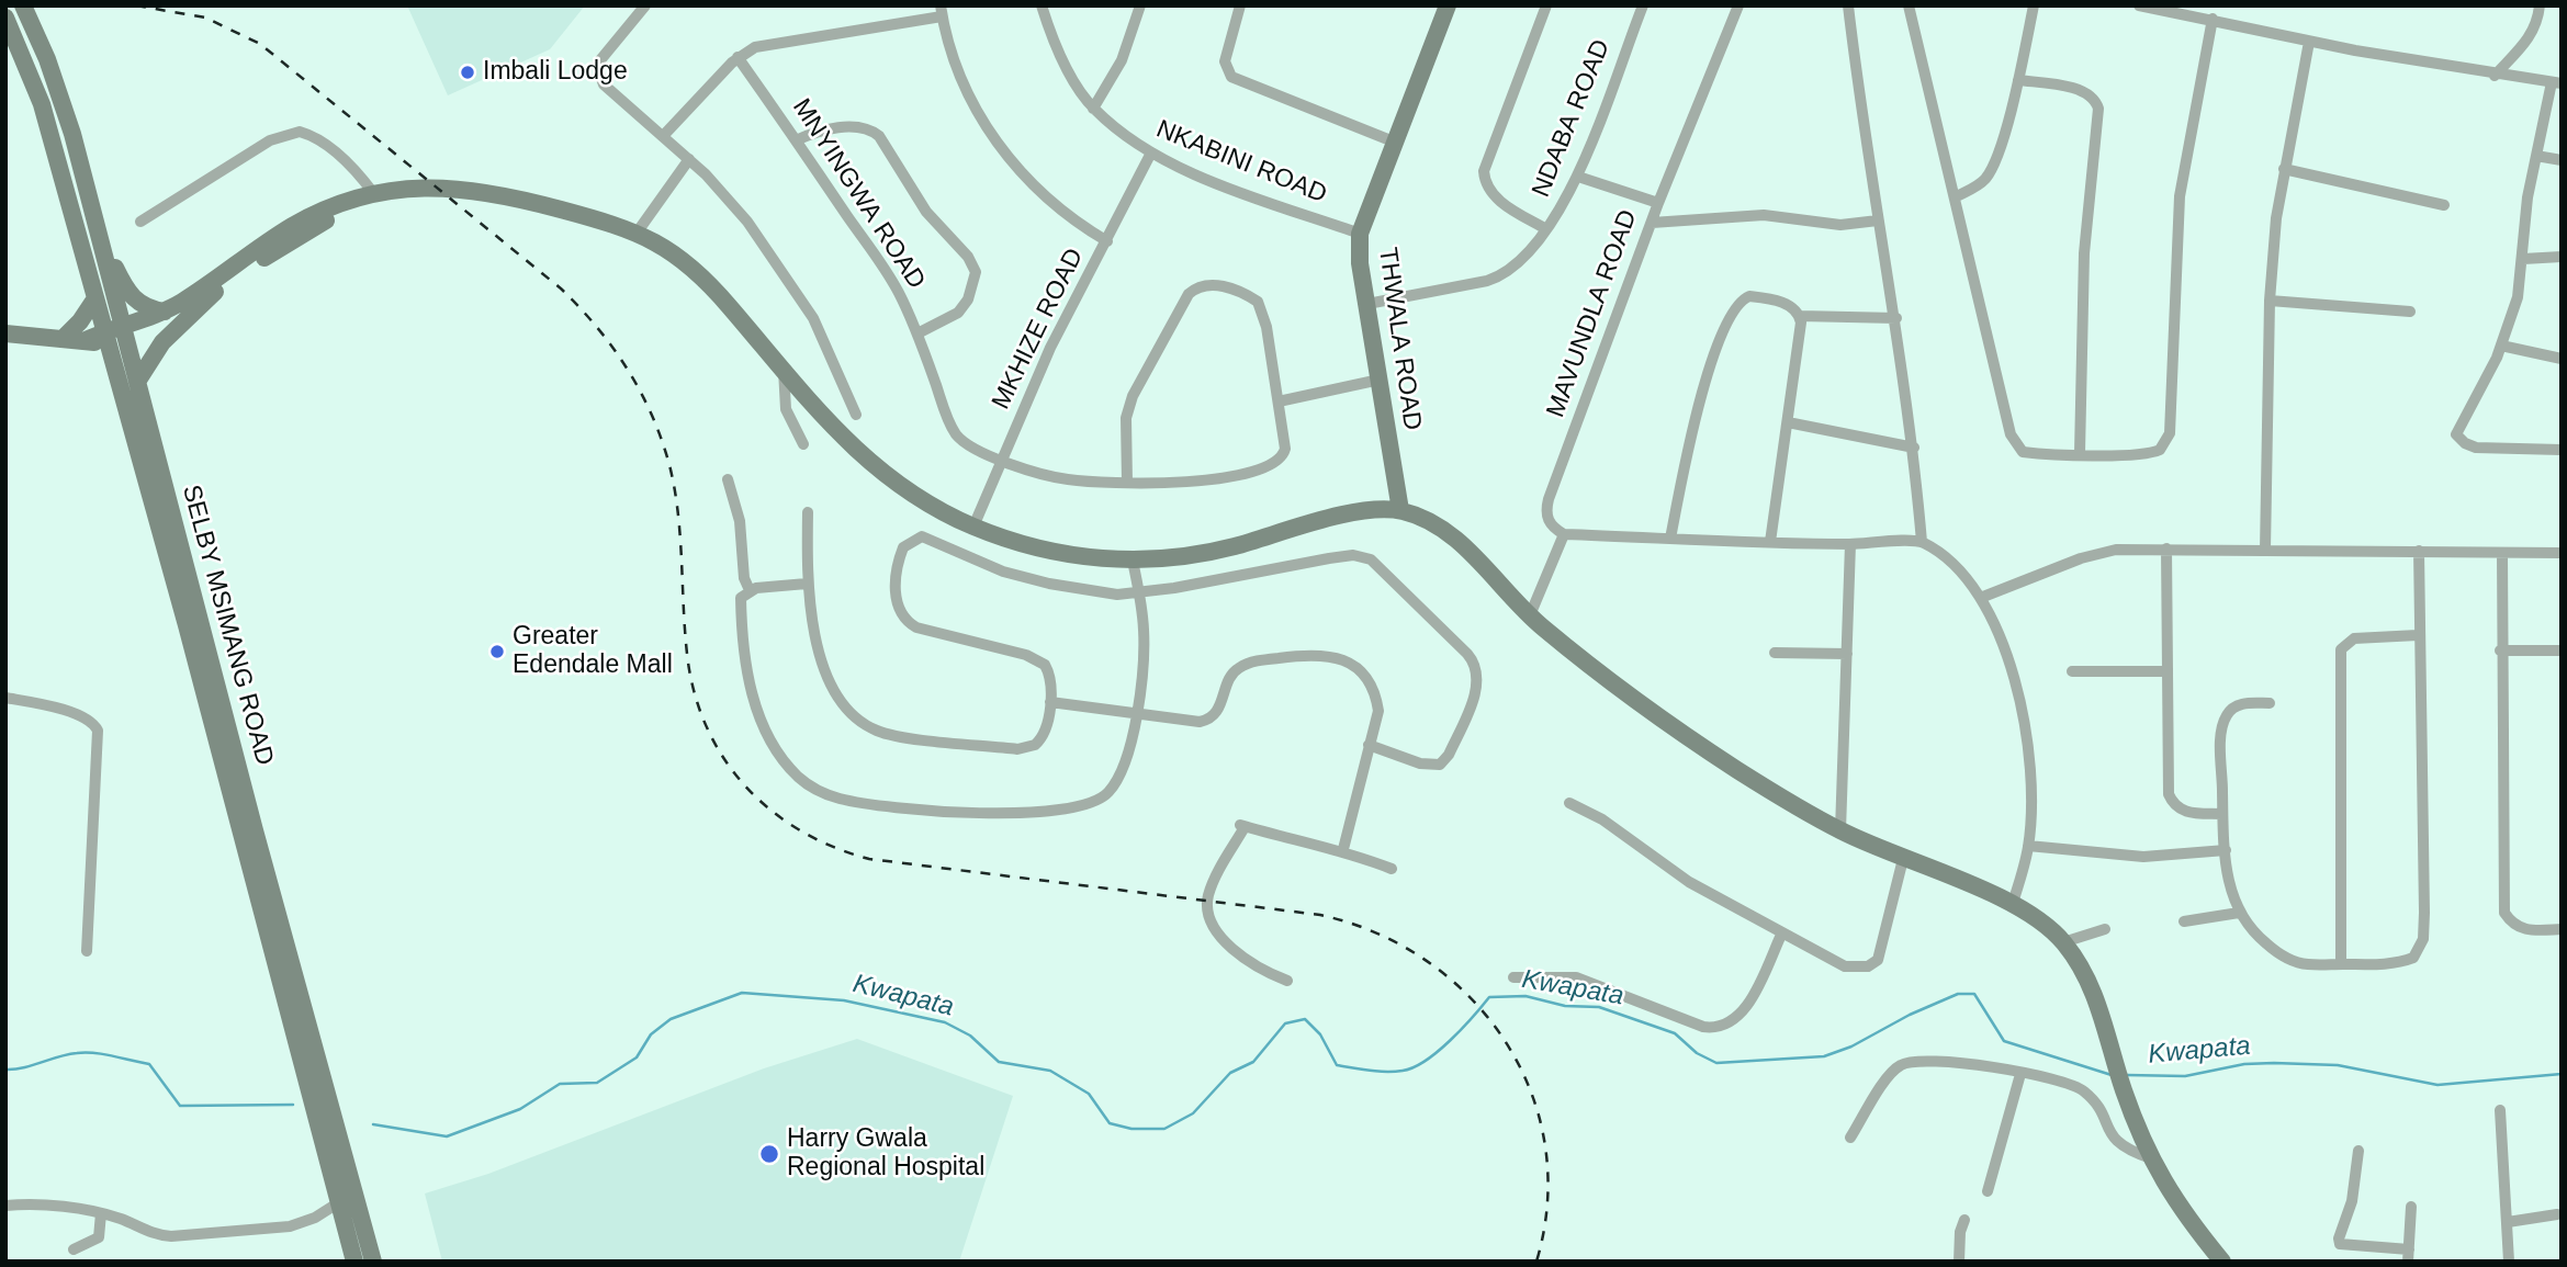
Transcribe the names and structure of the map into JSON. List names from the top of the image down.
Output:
{
  "streets": {
    "street": [
      "NDABA ROAD",
      "NKABINI ROAD",
      "MNYINGWA ROAD",
      "MAVUNDLA ROAD",
      "MKHIZE ROAD",
      "THWALA ROAD",
      "SELBY MSIMANG ROAD"
    ]
  },
  "crossings": [
    ["NDABA ROAD", "THWALA ROAD"],
    ["NKABINI ROAD", "MKHIZE ROAD"],
    ["NKABINI ROAD", "THWALA ROAD"],
    ["MNYINGWA ROAD", "MKHIZE ROAD"]
  ],
  "water": ["Kwapata"],
  "places": ["Imbali Lodge", "Greater Edendale Mall", "Harry Gwala Regional Hospital"]
}
